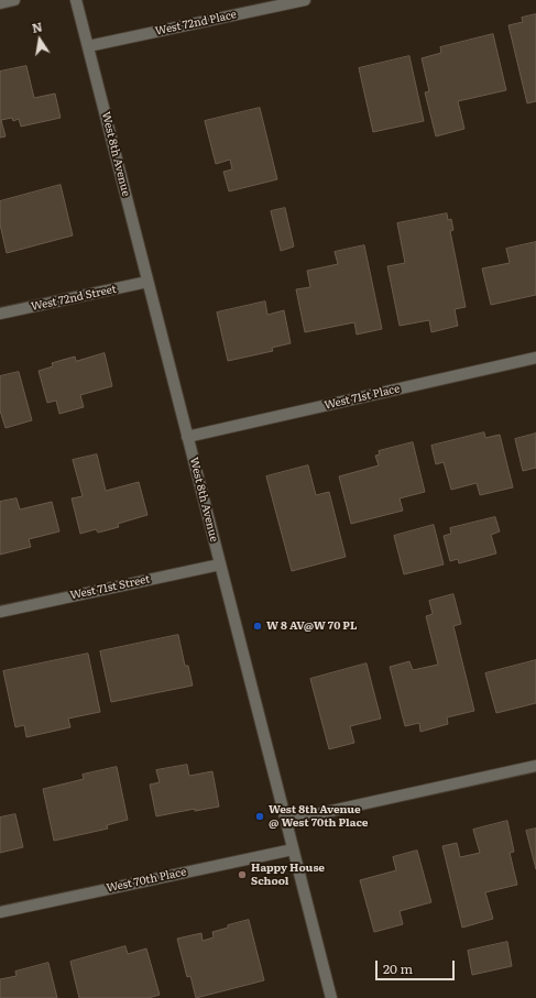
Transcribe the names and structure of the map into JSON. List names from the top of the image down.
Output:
{
  "streets": {
    "street": [
      "West 72nd Place",
      "West 8th Avenue",
      "West 72nd Street",
      "West 71st Place",
      "West 71st Street",
      "West 70th Place"
    ]
  },
  "crossings": [
    ["West 72nd Place", "West 8th Avenue"],
    ["West 8th Avenue", "West 72nd Street"],
    ["West 8th Avenue", "West 71st Place"],
    ["West 8th Avenue", "West 71st Street"],
    ["West 8th Avenue", "West 70th Place"]
  ],
  "places": ["W 8 AV@W 70 PL", "West 8th Avenue @ West 70th Place", "Happy House School"],
  "scale_bar": "20 m",
  "north": "top"
}
